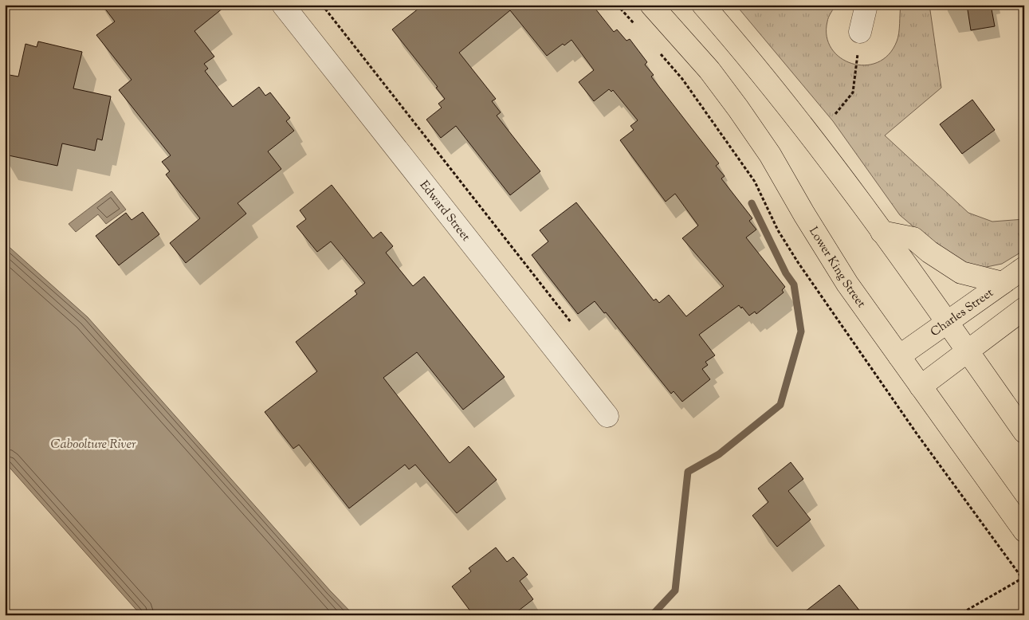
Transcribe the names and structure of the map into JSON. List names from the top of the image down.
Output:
{
  "streets": {
    "main road": ["Lower King Street", "Charles Street"],
    "street": ["Edward Street"]
  },
  "crossings": [
    ["Lower King Street", "Charles Street"]
  ],
  "water": ["Caboolture River"]
}
